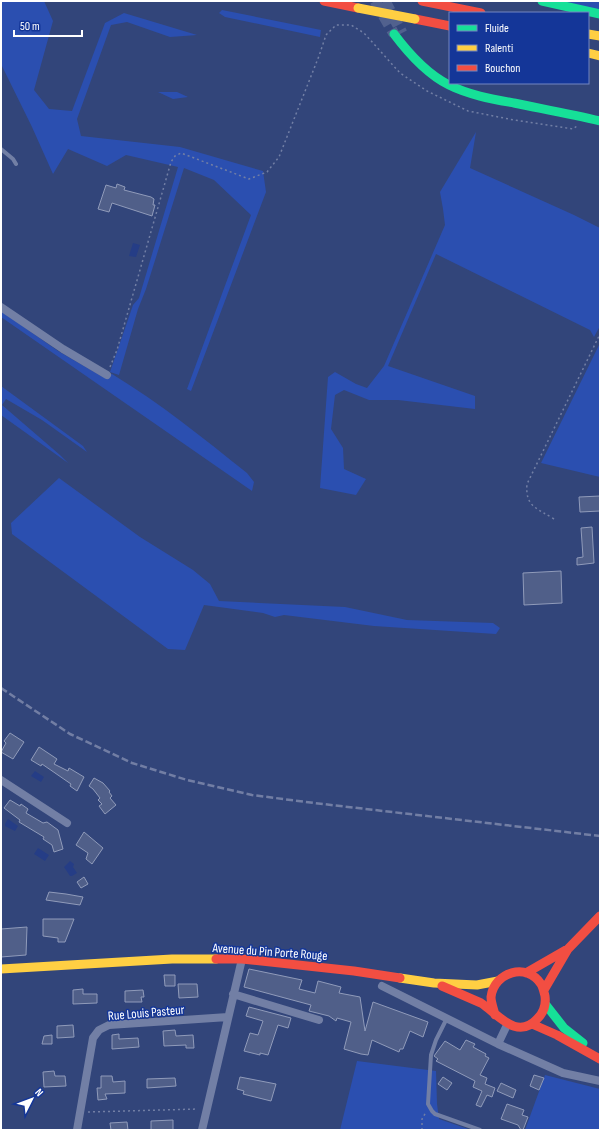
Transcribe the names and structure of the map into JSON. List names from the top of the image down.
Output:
{
  "streets": {
    "main road": ["Avenue du Pin Porte Rouge"],
    "street": ["Rue Louis Pasteur"]
  },
  "legend": ["Fluide", "Ralenti", "Bouchon"],
  "scale_bar": "50 m",
  "north": "top right"
}
